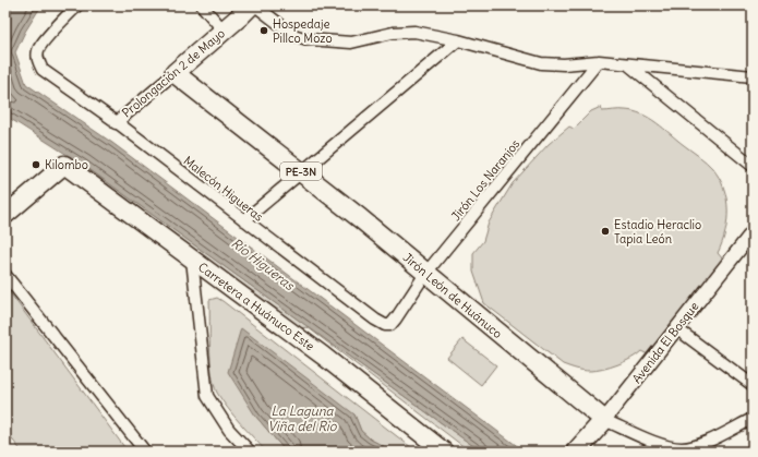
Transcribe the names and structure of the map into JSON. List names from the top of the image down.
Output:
{
  "streets": {
    "highway": [
      "Prolongación 2 de Mayo",
      "PE-3N",
      "Jirón León de Huánuco",
      "Avenida El Bosque"
    ],
    "main road": ["Carretera a Huánuco Este"],
    "street": ["Jirón Los Naranjos", "Malecón Higueras"]
  },
  "crossings": [
    ["Prolongación 2 de Mayo", "Malecón Higueras"],
    ["Prolongación 2 de Mayo", "Jirón León de Huánuco"],
    ["Jirón Los Naranjos", "Malecón Higueras"],
    ["Jirón Los Naranjos", "Jirón León de Huánuco"],
    ["Jirón León de Huánuco", "Avenida El Bosque"]
  ],
  "water": ["Río Higueras", "La Laguna Viña del Rio"],
  "places": ["Hospedaje Pillco Mozo", "Kilombo", "Estadio Heraclio Tapia León"]
}
